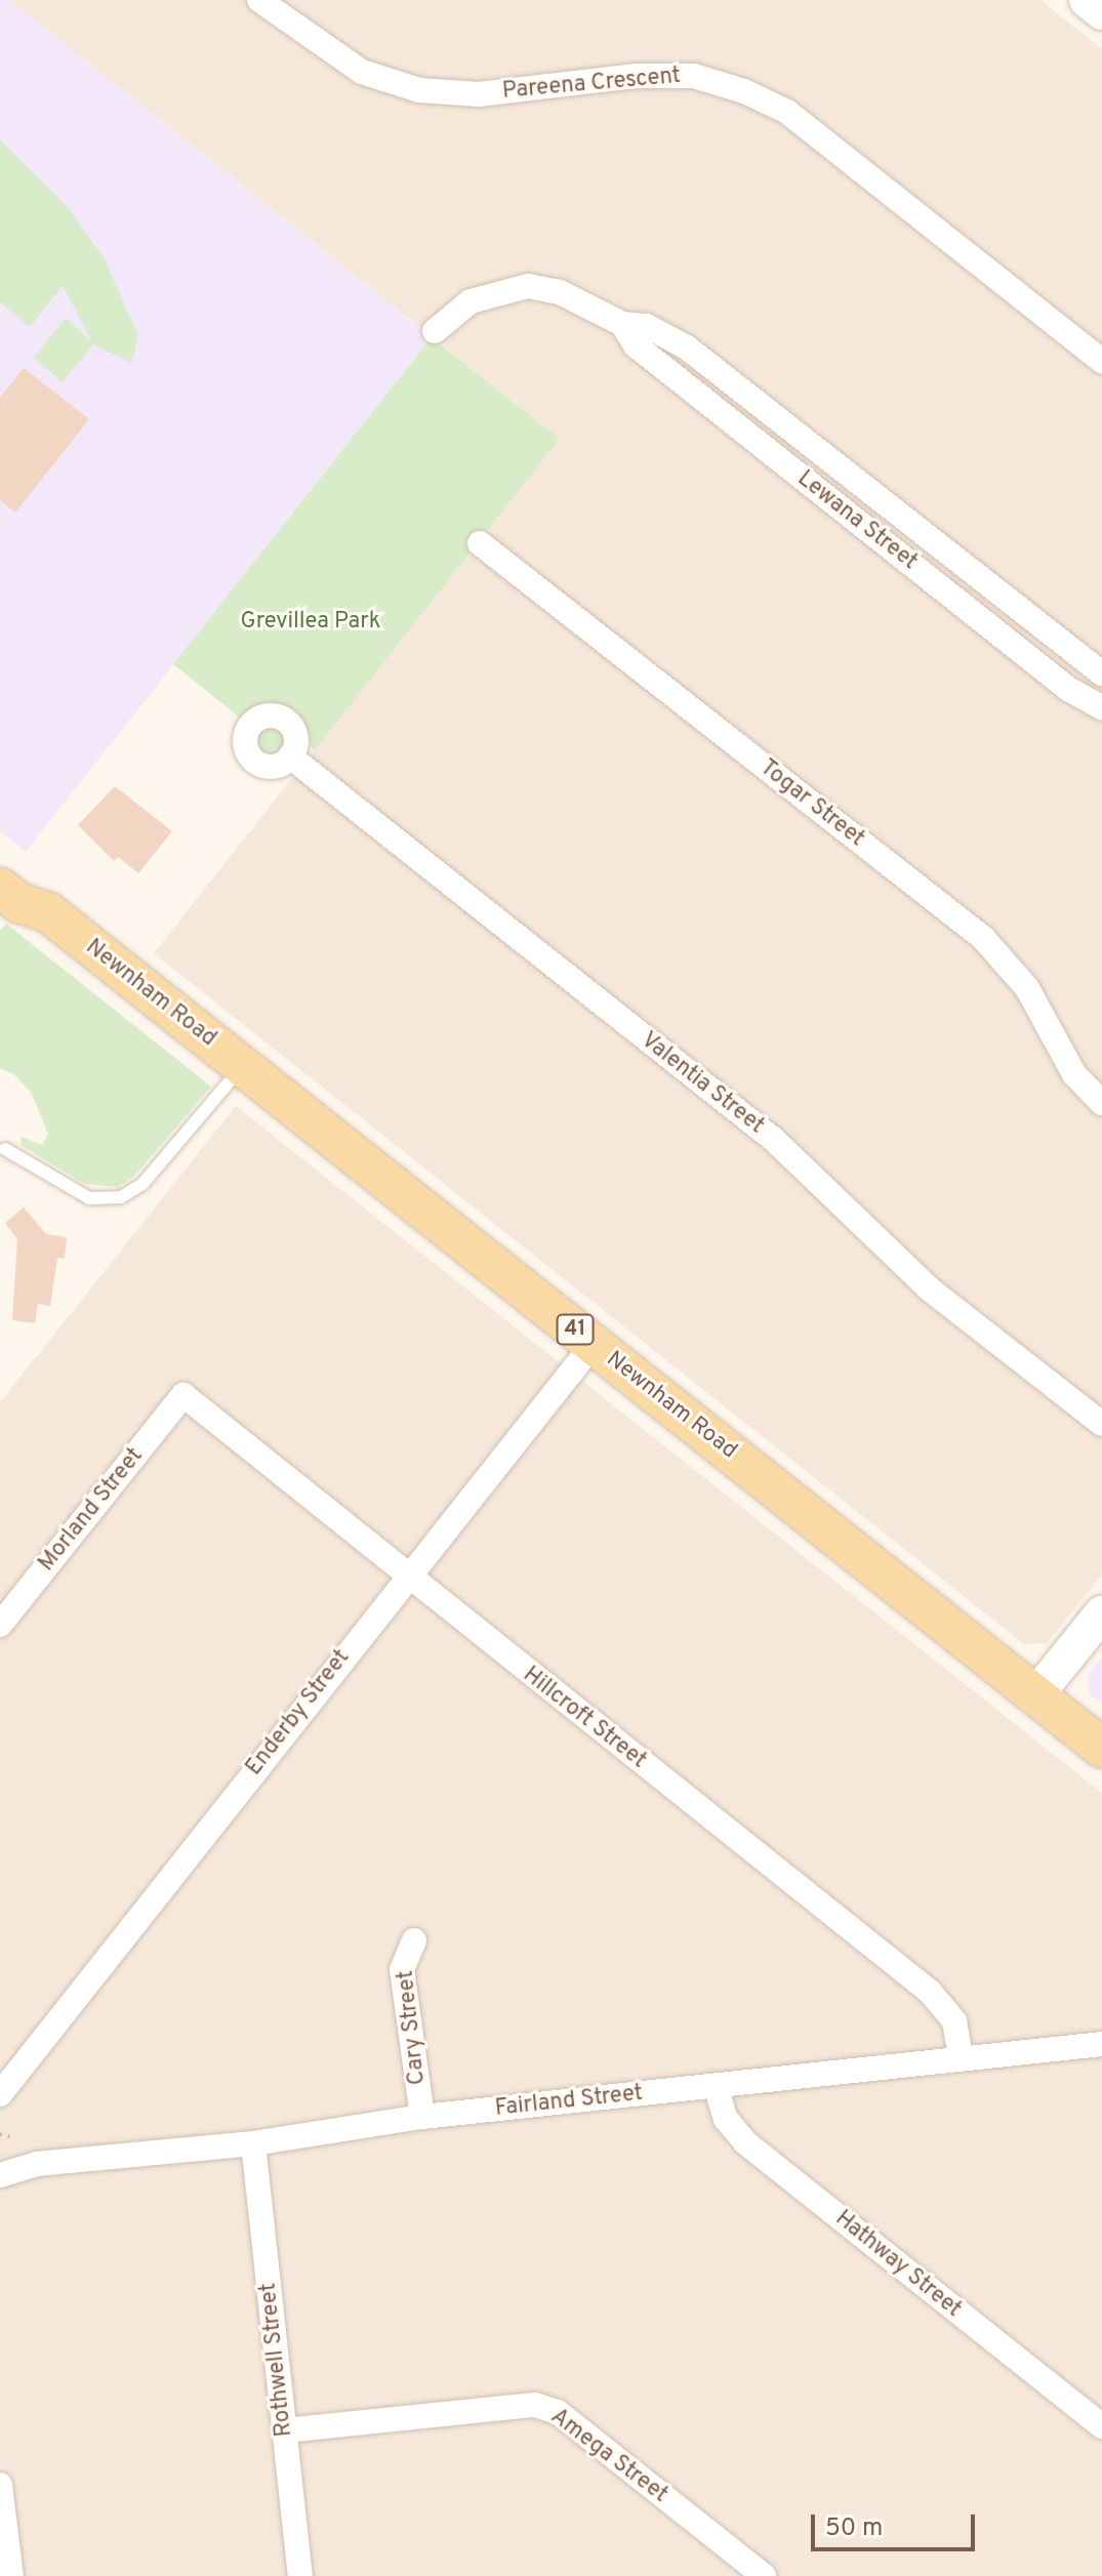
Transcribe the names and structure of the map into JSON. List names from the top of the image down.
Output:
{
  "streets": {
    "main road": ["Newnham Road", "41"],
    "street": [
      "Pareena Crescent",
      "Lewana Street",
      "Togar Street",
      "Valentia Street",
      "Morland Street",
      "Enderby Street",
      "Hillcroft Street",
      "Cary Street",
      "Fairland Street",
      "Hathway Street",
      "Rothwell Street",
      "Amega Street"
    ]
  },
  "crossings": [
    ["Newnham Road", "Enderby Street"],
    ["Morland Street", "Hillcroft Street"],
    ["Enderby Street", "Hillcroft Street"],
    ["Hillcroft Street", "Fairland Street"],
    ["Cary Street", "Fairland Street"],
    ["Fairland Street", "Hathway Street"],
    ["Fairland Street", "Rothwell Street"],
    ["Rothwell Street", "Amega Street"]
  ],
  "parks": ["Grevillea Park"],
  "scale_bar": "50 m"
}
